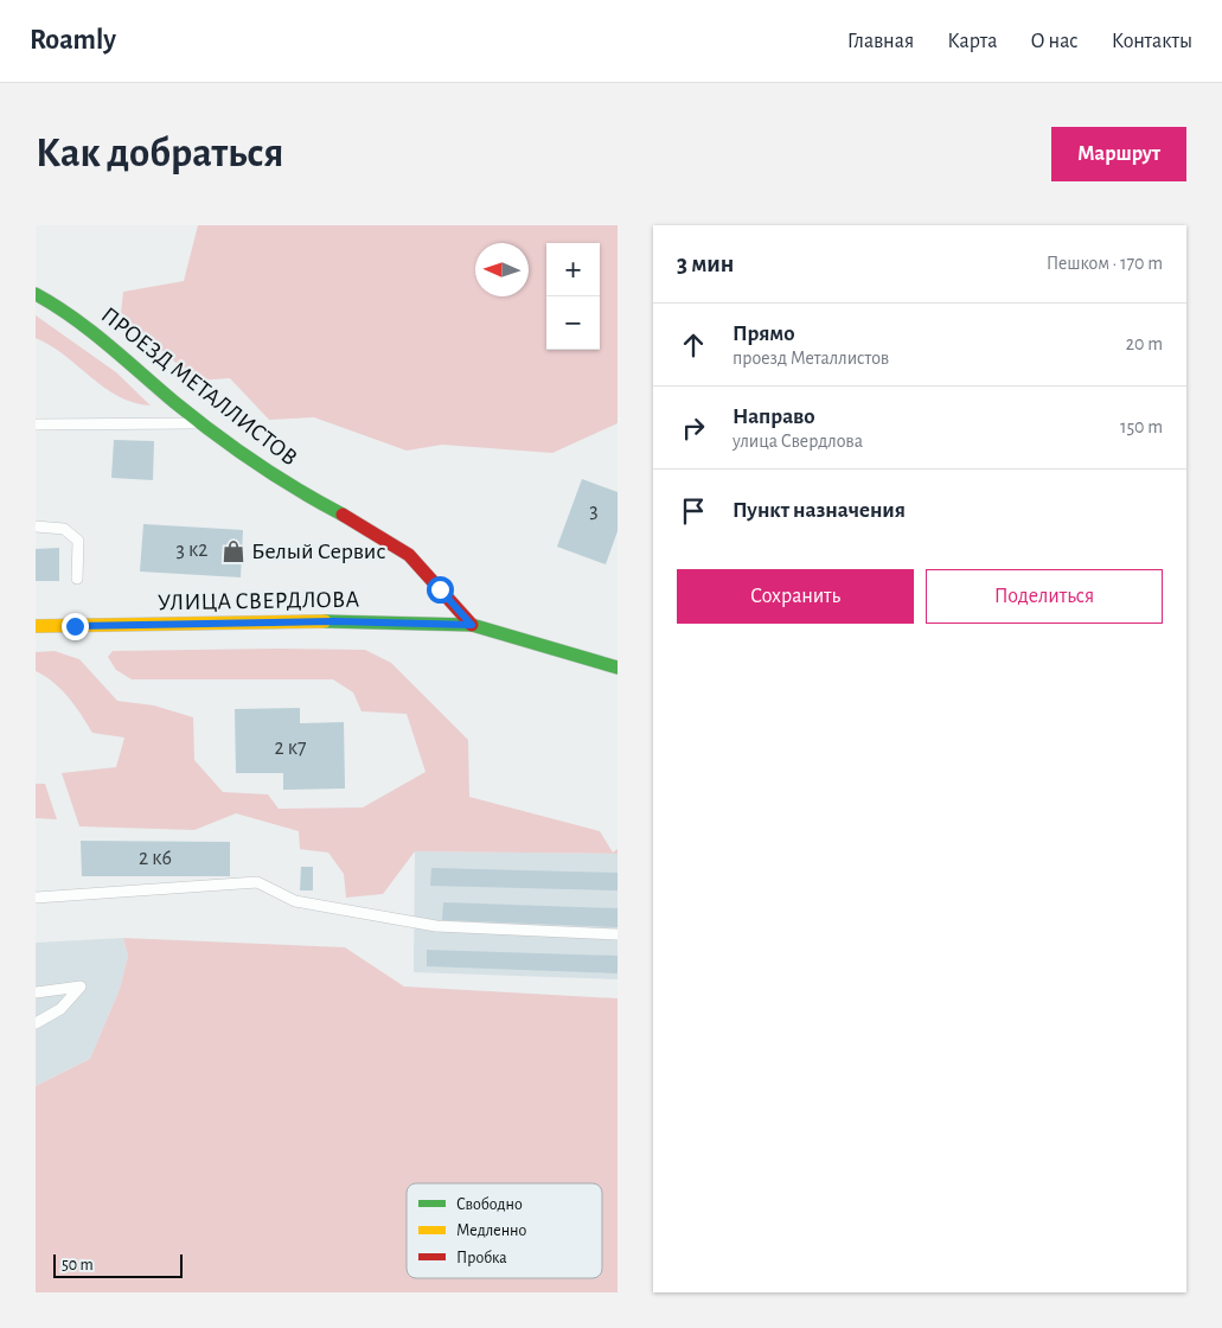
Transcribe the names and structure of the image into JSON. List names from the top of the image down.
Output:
{
  "streets": {
    "street": ["ПРОЕЗД МЕТАЛЛИСТОВ", "УЛИЦА СВЕРДЛОВА"]
  },
  "crossings": [
    ["ПРОЕЗД МЕТАЛЛИСТОВ", "УЛИЦА СВЕРДЛОВА"]
  ],
  "places": {
    "shop": ["Белый Сервис"]
  },
  "house_numbers": [
    "3",
    "3 к2",
    "2 к7",
    "2 к6"
  ],
  "legend": ["Свободно", "Медленно", "Пробка"],
  "scale_bar": "50 m",
  "north": "left",
  "page": {
    "header": "Roamly",
    "nav": [
      "Главная",
      "Карта",
      "О нас",
      "Контакты"
    ],
    "buttons": [
      "Маршрут",
      ["Сохранить", "Поделиться"]
    ],
    "title": "Как добраться",
    "heading": ["3 мин", "Пешком · 170 m"],
    "map_buttons": ["+", "−"],
    "list": [
      ["Прямо", "проезд Металлистов", "20 m"],
      ["Направо", "улица Свердлова", "150 m"],
      "Пункт назначения"
    ],
    "scale": "50 m"
  }
}
